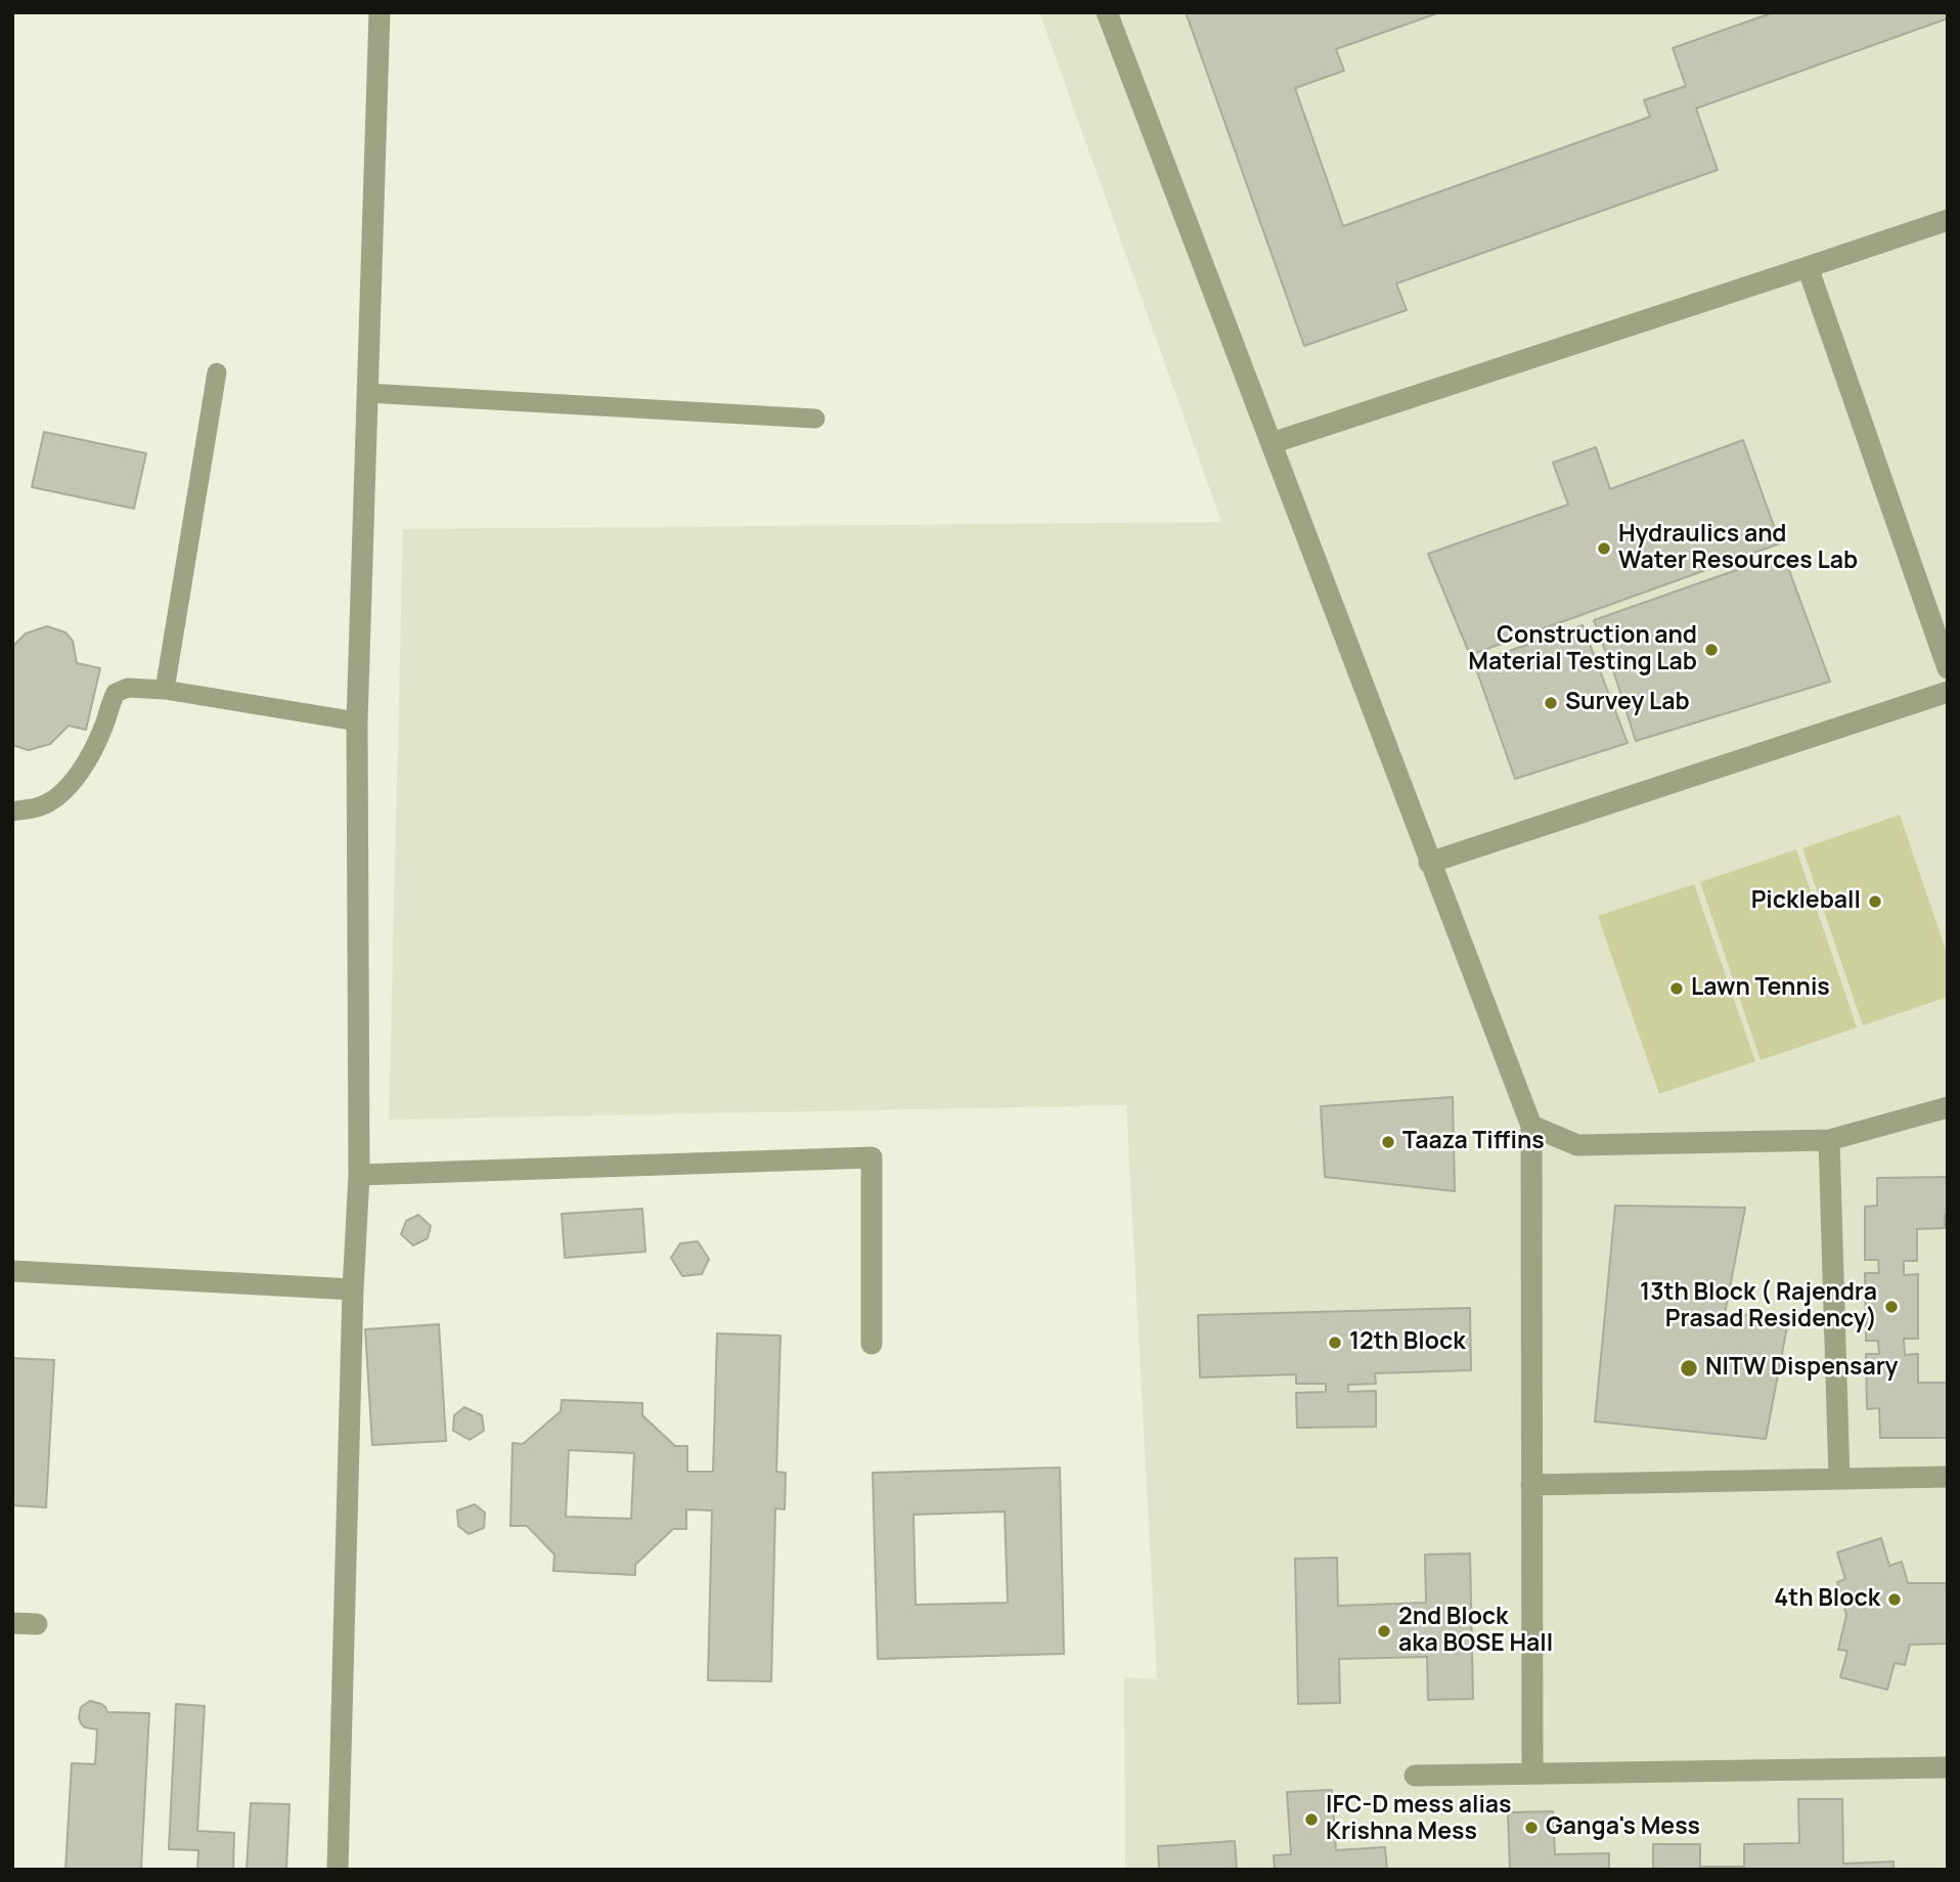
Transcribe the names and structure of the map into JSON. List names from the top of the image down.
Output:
{
  "places": [
    "Hydraulics and Water Resources Lab",
    "Construction and Material Testing Lab",
    "Survey Lab",
    "Pickleball",
    "Lawn Tennis",
    "Taaza Tiffins",
    "13th Block ( Rajendra Prasad Residency)",
    "12th Block",
    "NITW Dispensary",
    "4th Block",
    "2nd Block aka BOSE Hall",
    "IFC-D mess alias Krishna Mess",
    "Ganga's Mess"
  ]
}
